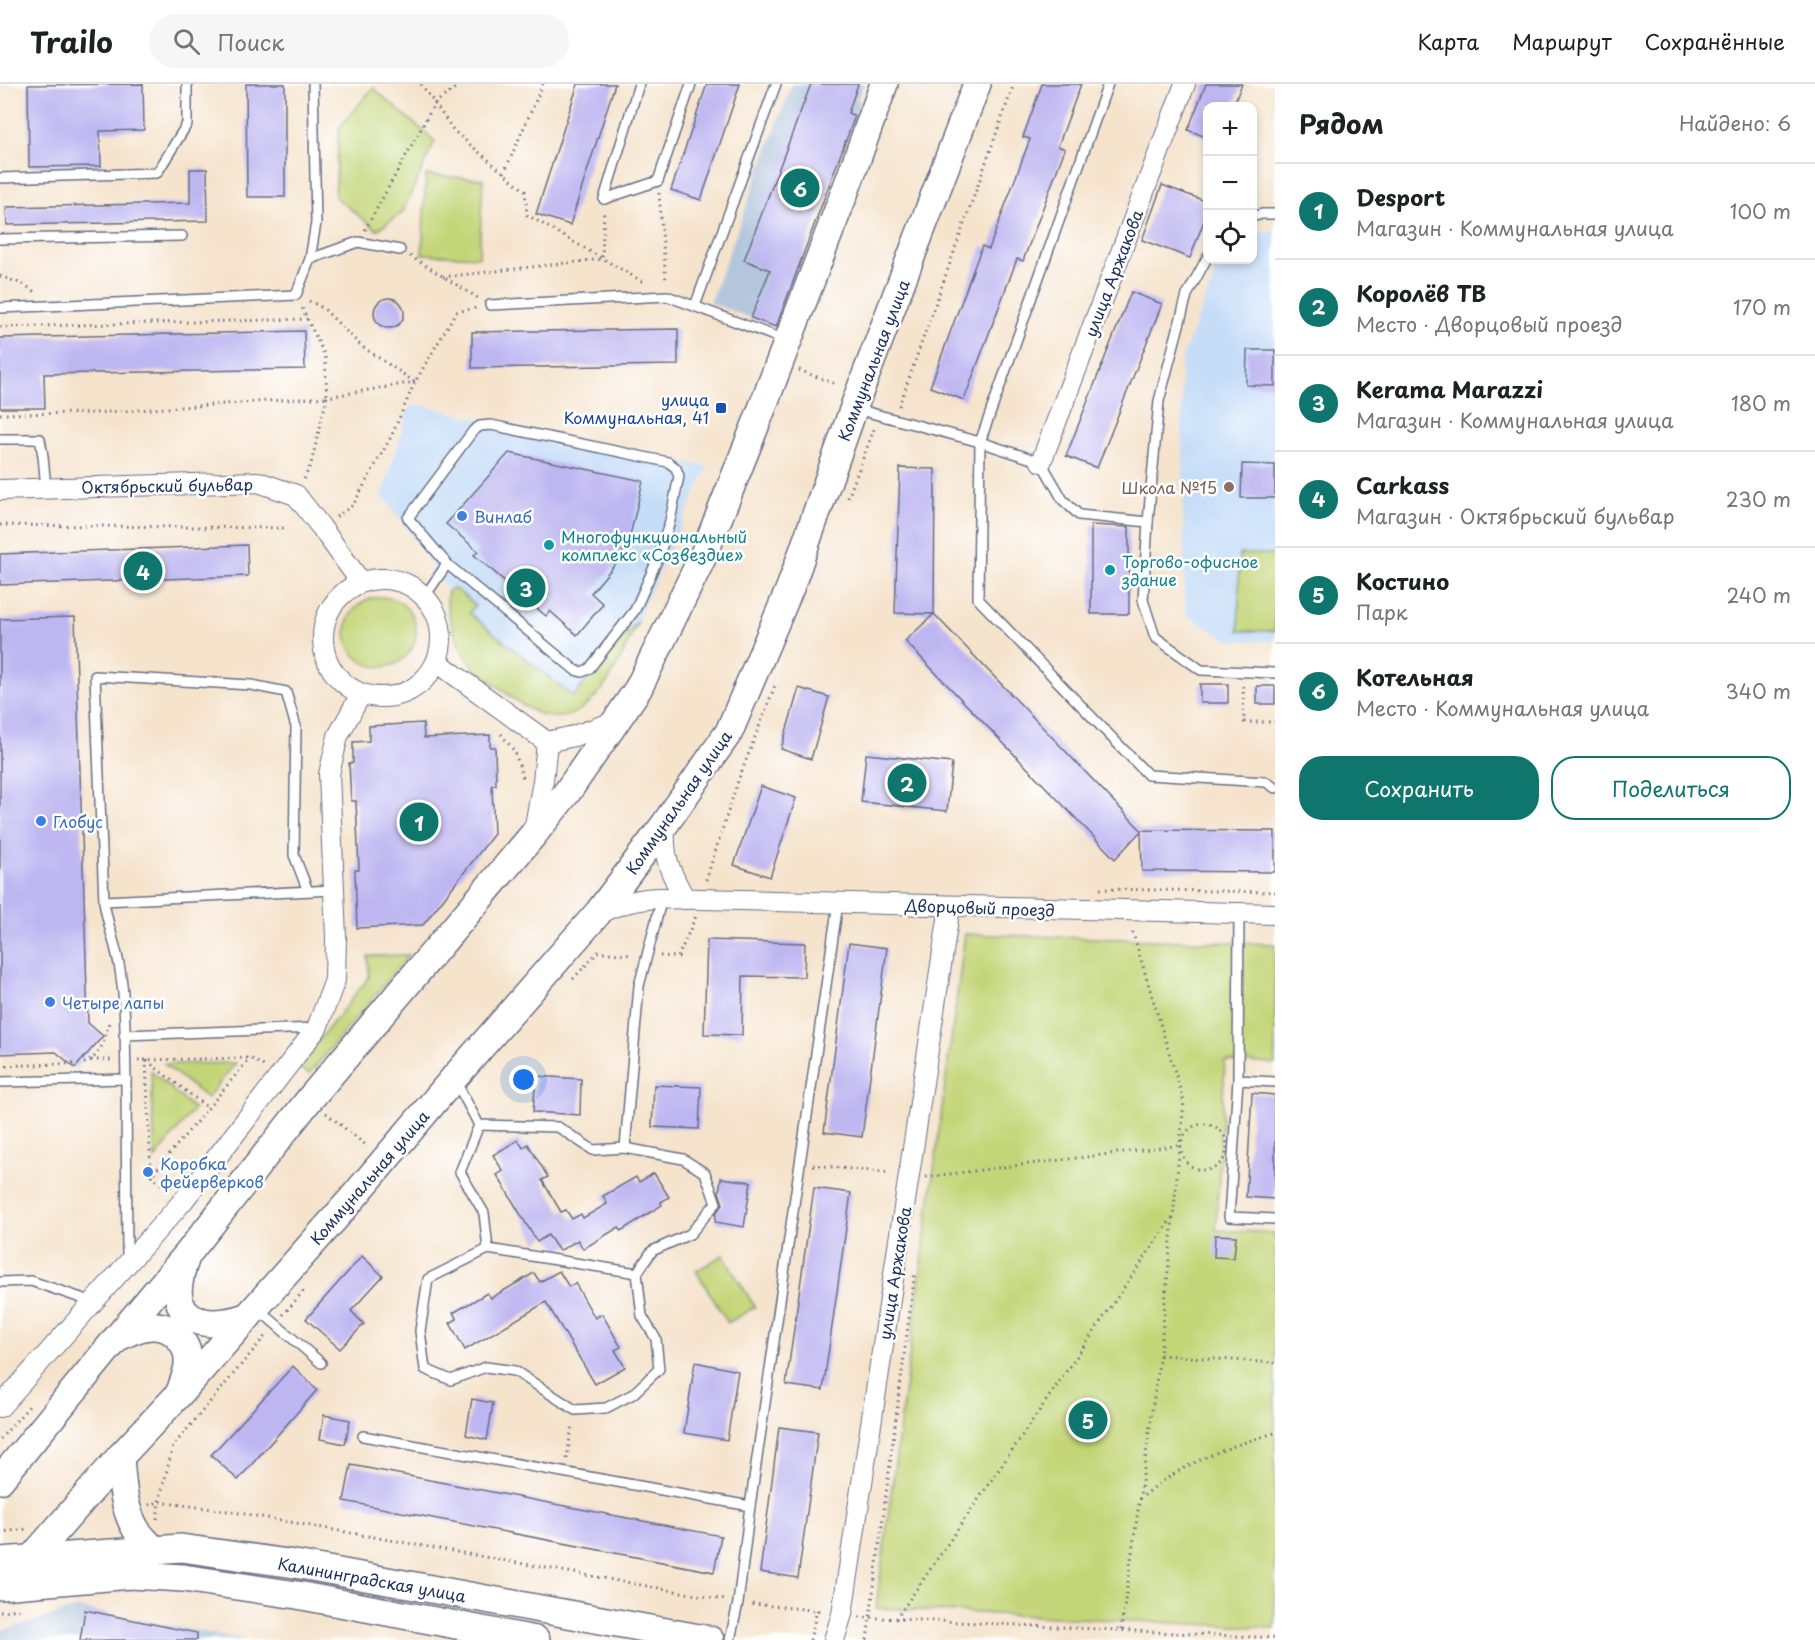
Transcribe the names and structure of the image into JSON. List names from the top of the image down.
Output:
{
  "streets": {
    "main road": ["Коммунальная улица", "Калининградская улица"],
    "street": ["улица Аржакова", "Октябрьский бульвар", "Дворцовый проезд"]
  },
  "crossings": [
    ["улица Аржакова", "Дворцовый проезд"],
    ["Коммунальная улица", "Дворцовый проезд"],
    ["Коммунальная улица", "Калининградская улица"]
  ],
  "places": {
    "transit": ["улица Коммунальная, 41"],
    "other": [
      "Школа №15",
      "Винлаб",
      "Многофункциональный комплекс «Созвездие»",
      "Торгово-офисное здание",
      "Глобус",
      "Четыре лапы",
      "Коробка фейерверков"
    ]
  },
  "page": {
    "header": "Trailo",
    "search": "Поиск",
    "nav": ["Карта", "Маршрут", "Сохранённые"],
    "heading": ["Рядом", "Найдено: 6"],
    "map_buttons": ["+", "−"],
    "list": [
      {
        "mark": "1",
        "name": "Desport",
        "note": "Магазин · Коммунальная улица",
        "value": "100 m"
      },
      {
        "mark": "2",
        "name": "Королёв ТВ",
        "note": "Место · Дворцовый проезд",
        "value": "170 m"
      },
      {
        "mark": "3",
        "name": "Kerama Marazzi",
        "note": "Магазин · Коммунальная улица",
        "value": "180 m"
      },
      {
        "mark": "4",
        "name": "Carkass",
        "note": "Магазин · Октябрьский бульвар",
        "value": "230 m"
      },
      {
        "mark": "5",
        "name": "Костино",
        "note": "Парк",
        "value": "240 m"
      },
      {
        "mark": "6",
        "name": "Котельная",
        "note": "Место · Коммунальная улица",
        "value": "340 m"
      }
    ],
    "pins": [
      "6",
      "4",
      "3",
      "2",
      "1",
      "5"
    ],
    "buttons": ["Сохранить", "Поделиться"]
  }
}
